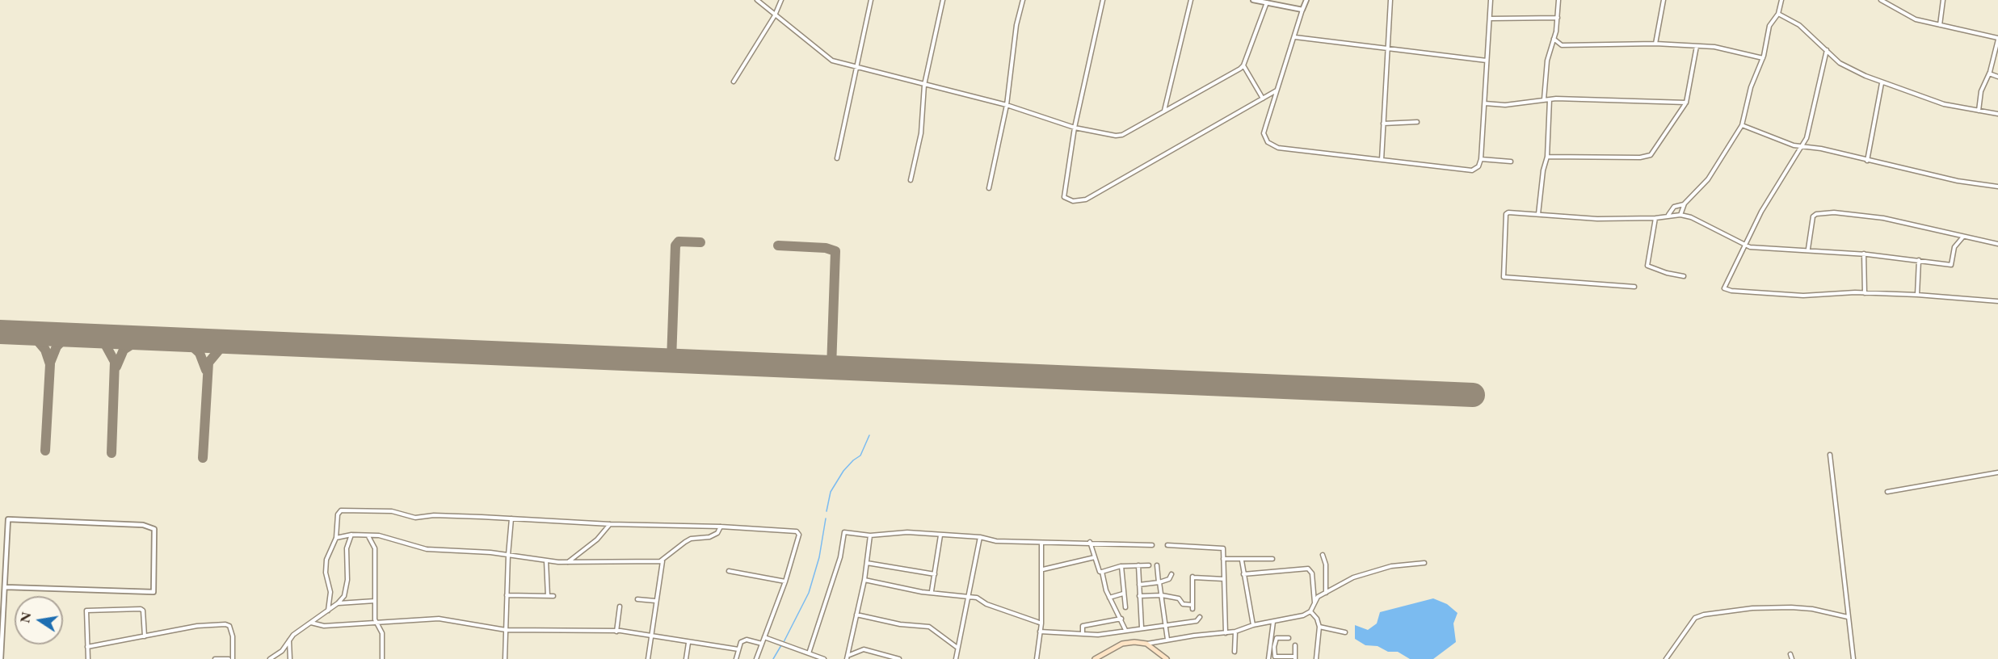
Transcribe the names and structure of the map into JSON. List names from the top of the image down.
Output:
{
  "north": "left"
}
